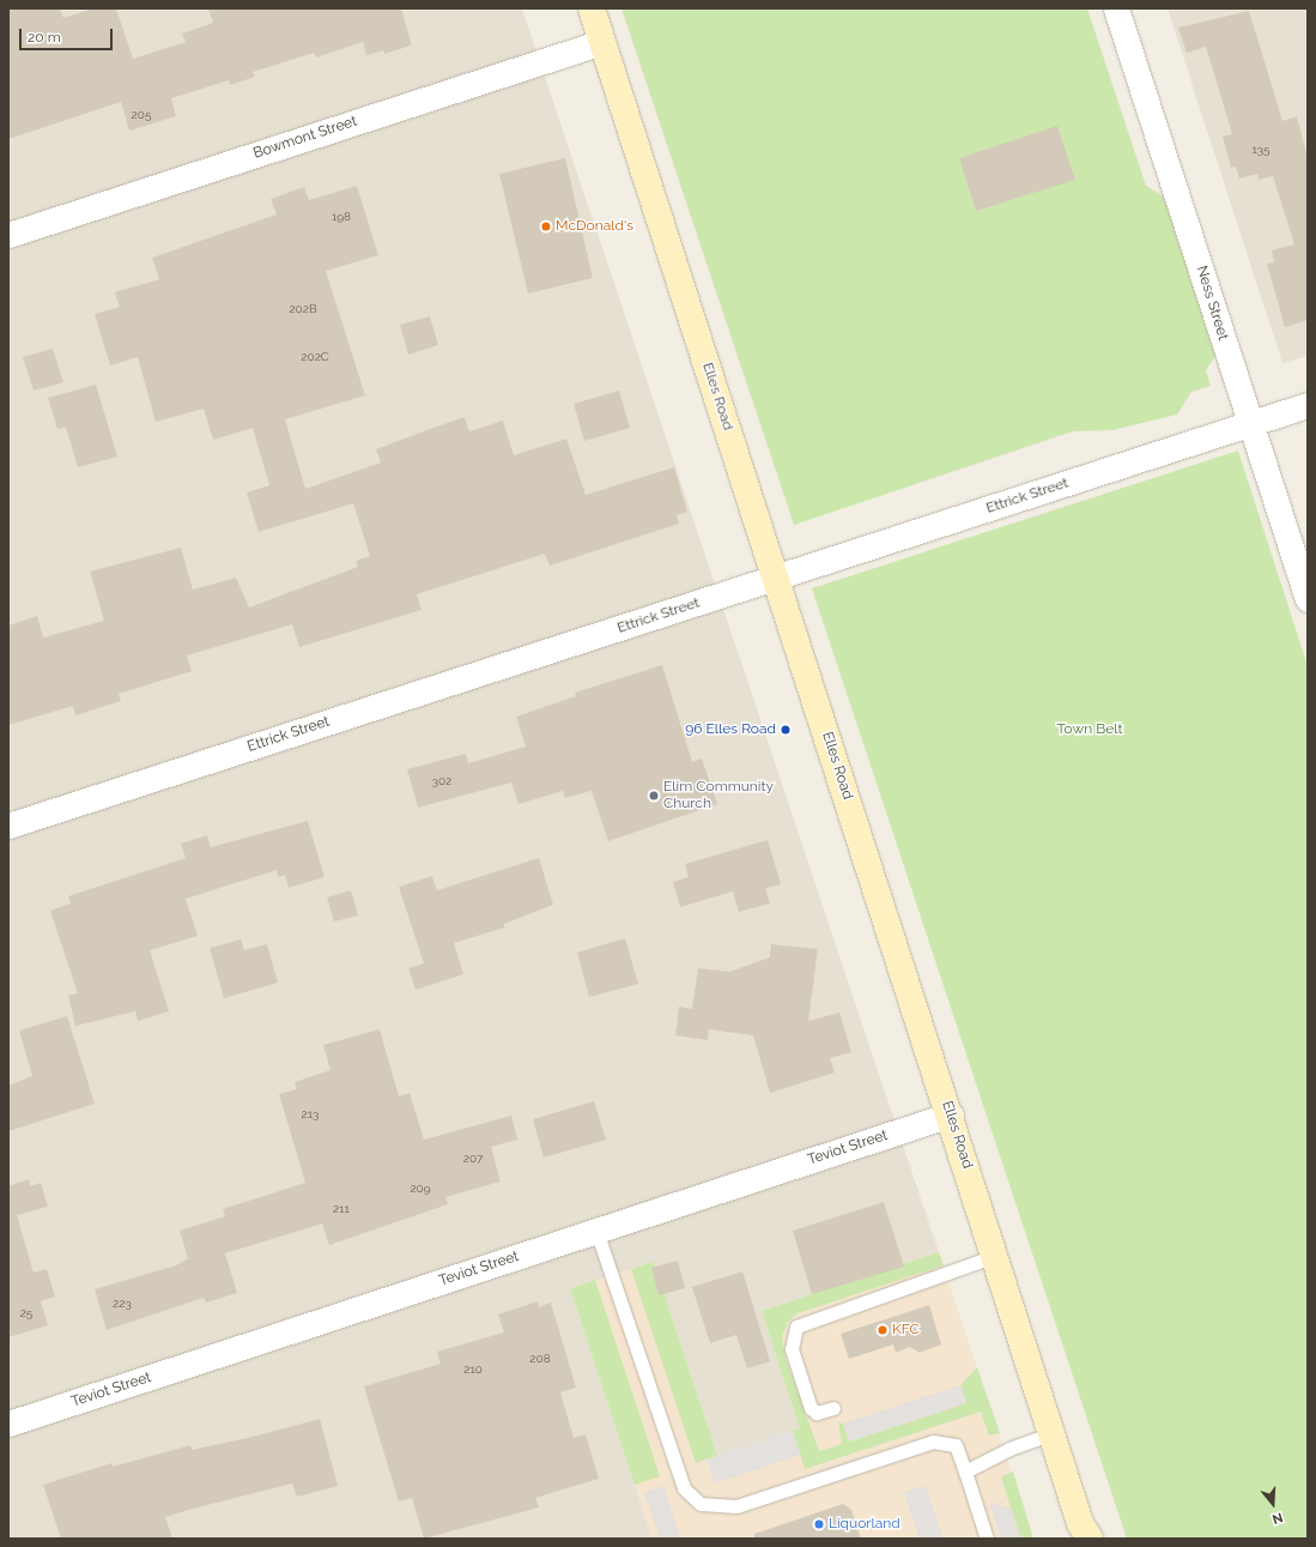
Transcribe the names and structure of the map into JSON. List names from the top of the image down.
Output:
{
  "streets": {
    "main road": ["Elles Road"],
    "street": [
      "Bowmont Street",
      "Ness Street",
      "Ettrick Street",
      "Teviot Street"
    ]
  },
  "crossings": [
    ["Bowmont Street", "Elles Road"],
    ["Ness Street", "Ettrick Street"],
    ["Elles Road", "Ettrick Street"],
    ["Elles Road", "Teviot Street"]
  ],
  "parks": ["Town Belt"],
  "places": [
    "McDonald's",
    "96 Elles Road",
    "Elim Community Church",
    "KFC",
    "Liquorland"
  ],
  "house_numbers": [
    "205",
    "135",
    "198",
    "202B",
    "202C",
    "302",
    "213",
    "207",
    "209",
    "211",
    "223",
    "25",
    "208",
    "210"
  ],
  "scale_bar": "20 m",
  "north": "bottom"
}
